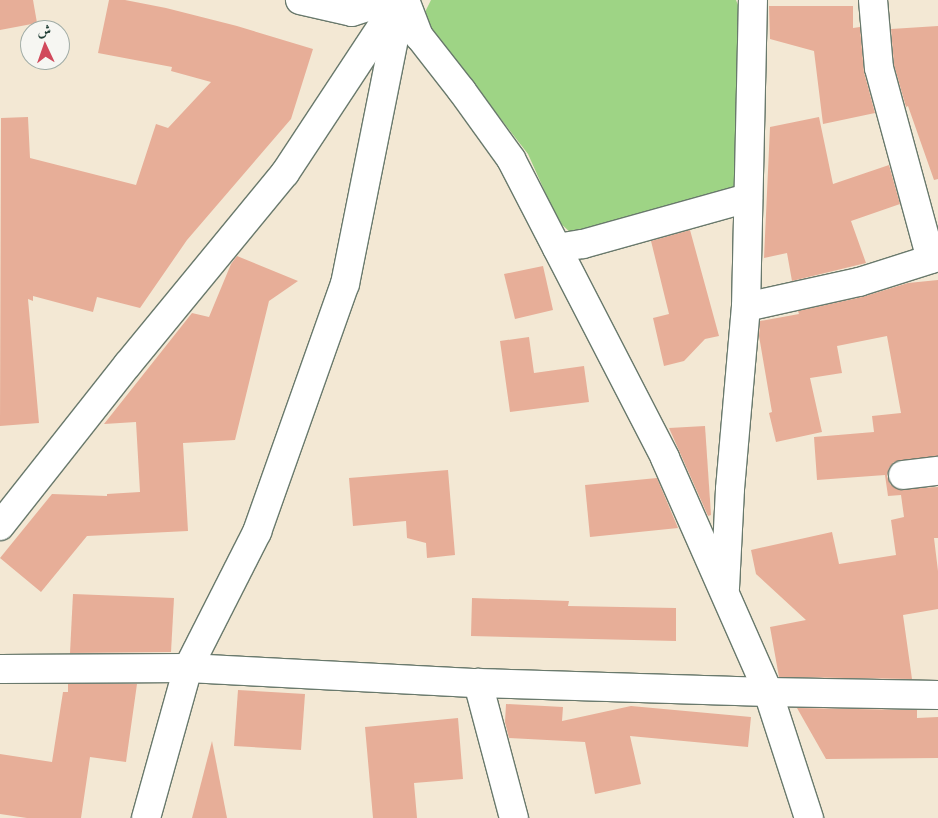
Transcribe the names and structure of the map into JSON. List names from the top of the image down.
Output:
{
  "north": "top"
}
